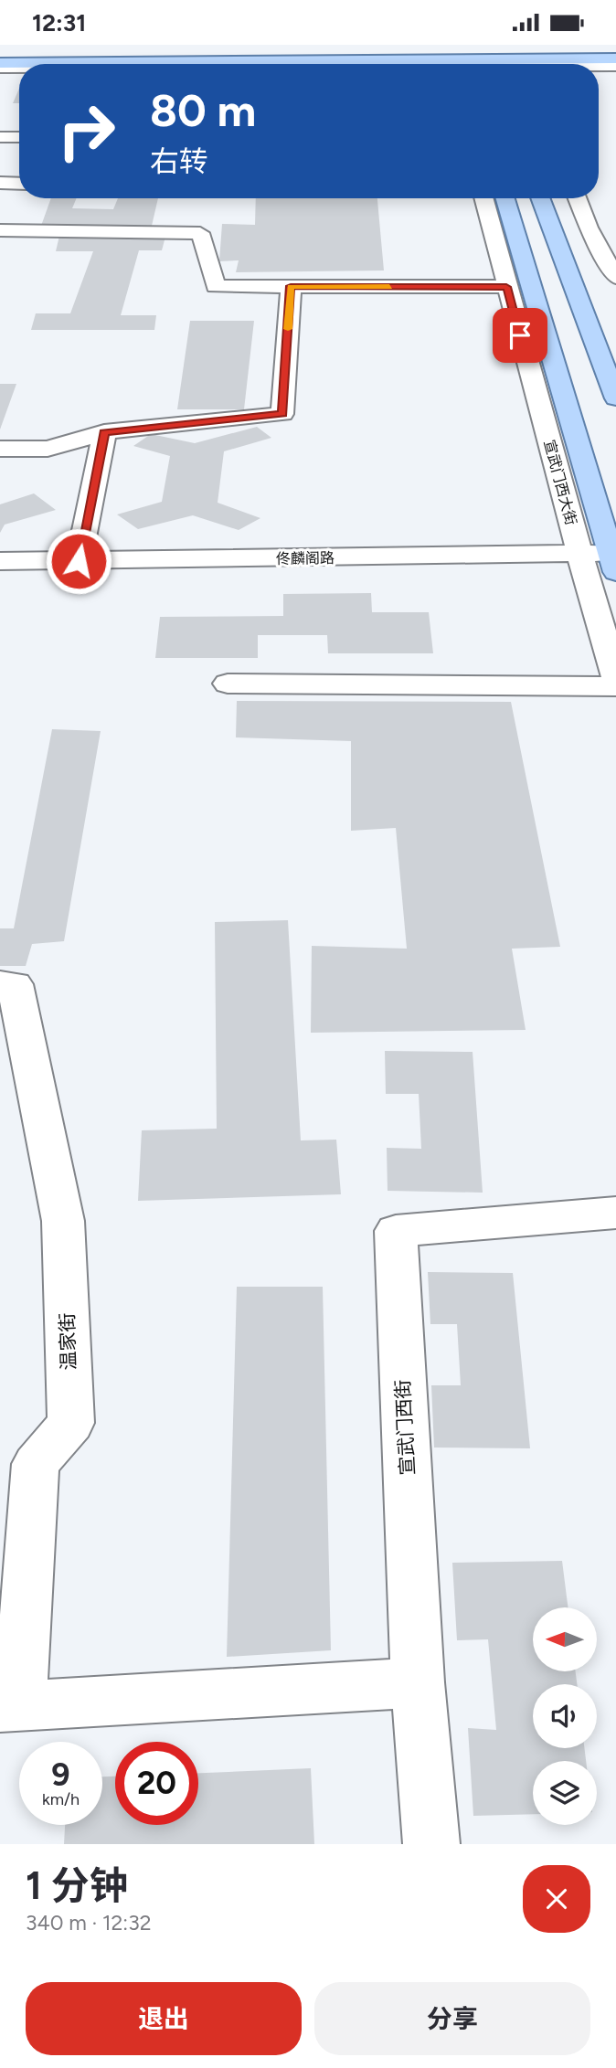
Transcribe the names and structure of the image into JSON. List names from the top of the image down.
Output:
{
  "streets": {
    "main road": ["宣武门西大街"],
    "street": ["佟麟阁路", "温家街", "宣武门西街"]
  },
  "crossings": [
    ["宣武门西大街", "佟麟阁路"]
  ],
  "north": "left",
  "page": {
    "status": "12:31",
    "turn": ["80 m", "右转"],
    "speed": "9 km/h",
    "limit": "20",
    "heading": ["1 分钟", "340 m · 12:32"],
    "buttons": ["退出", "分享"]
  }
}
